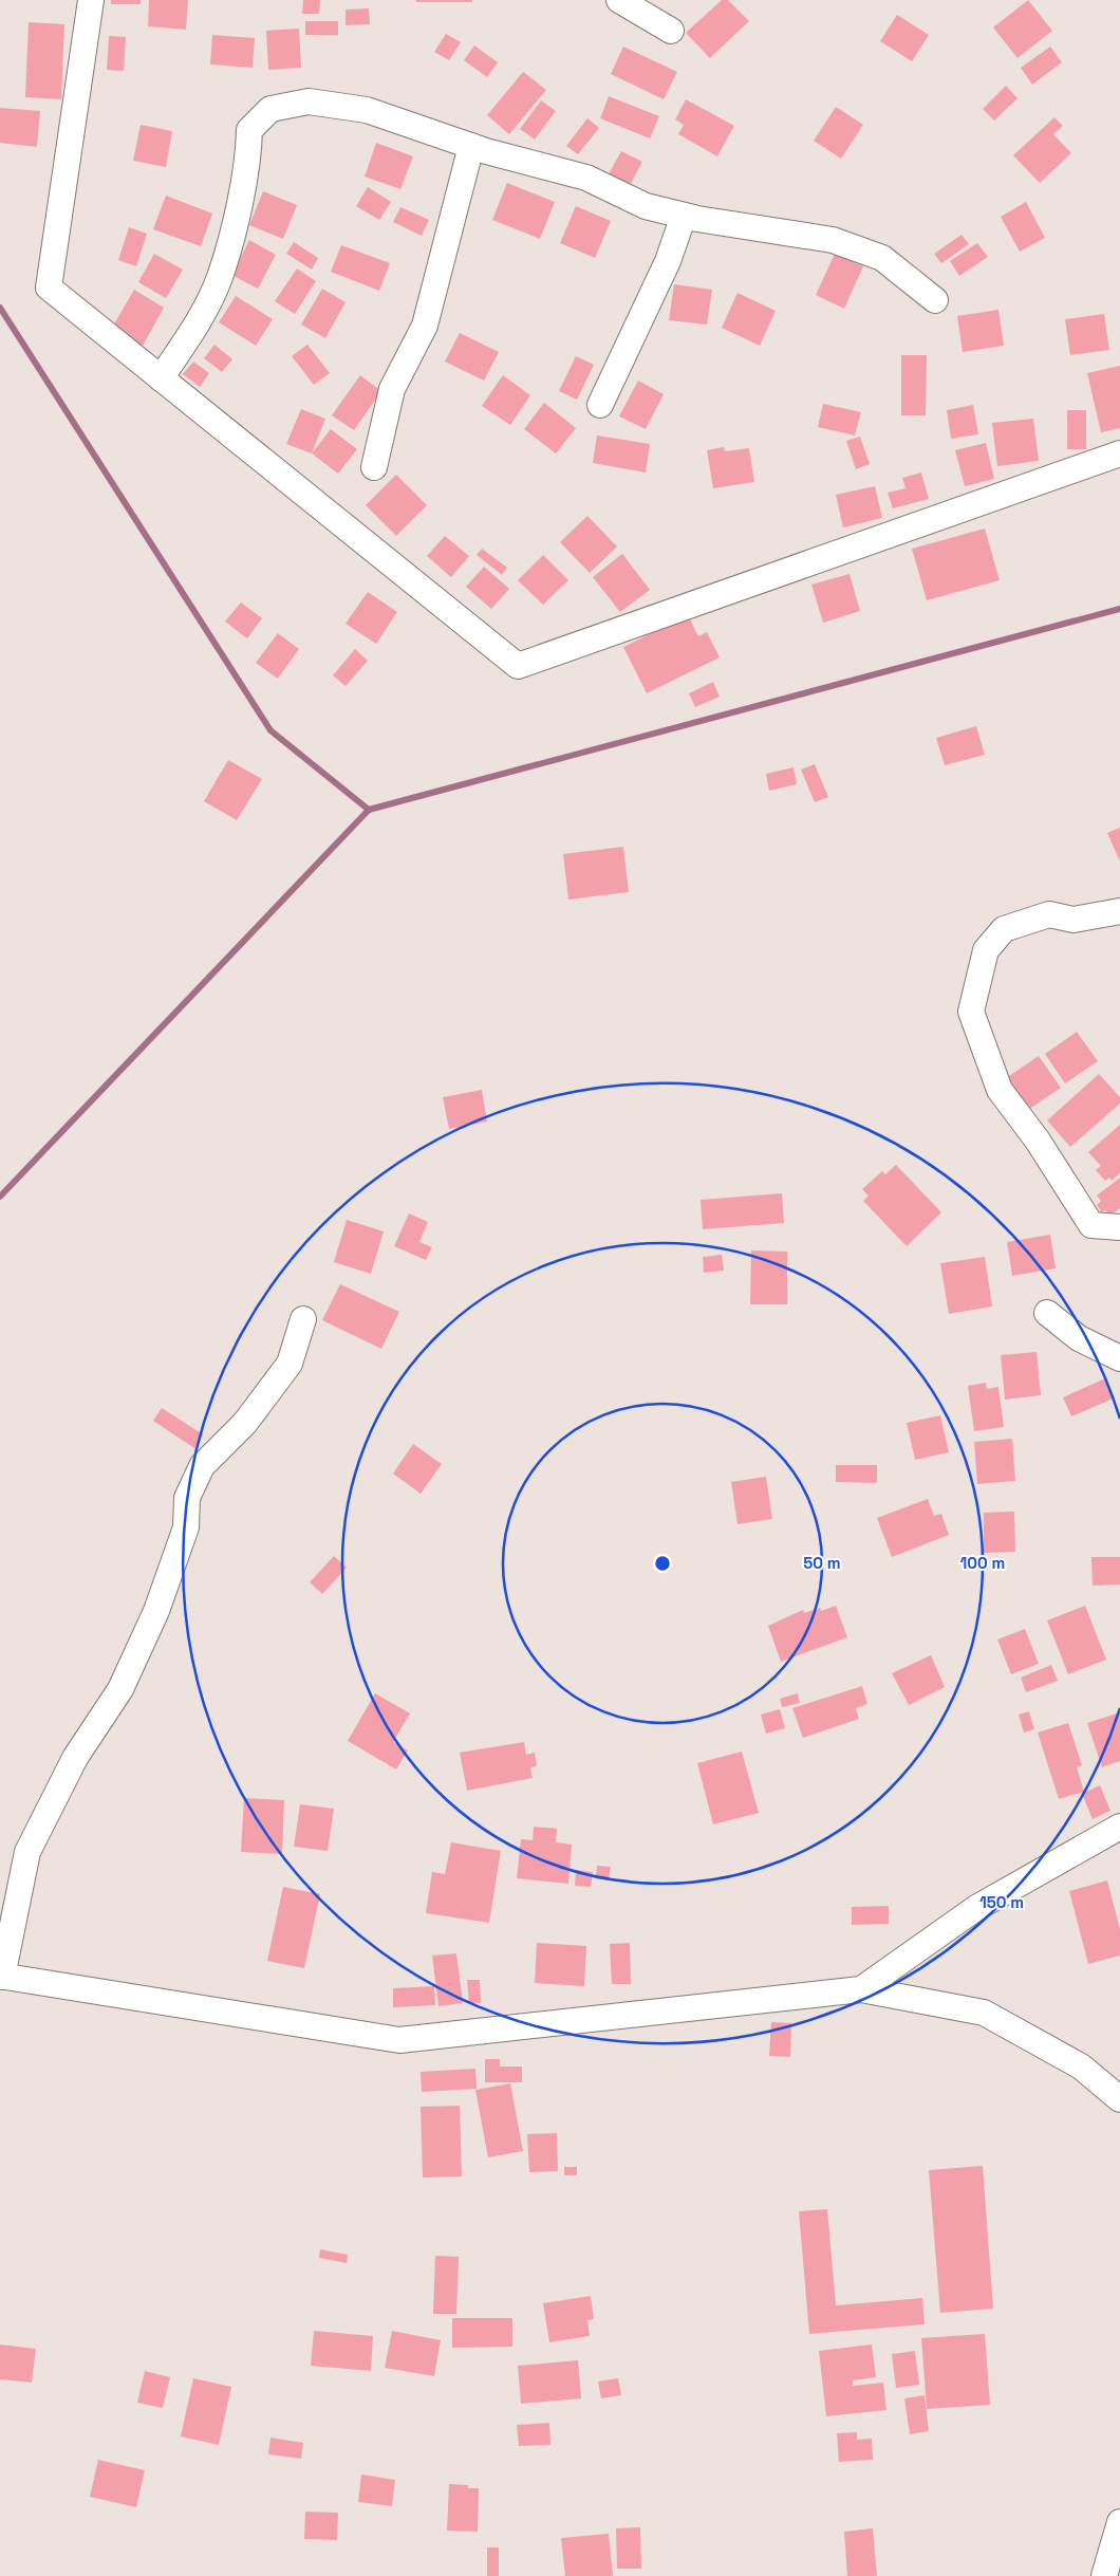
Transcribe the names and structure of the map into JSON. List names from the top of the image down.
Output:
{
  "rings": ["50 m", "100 m", "150 m"]
}
